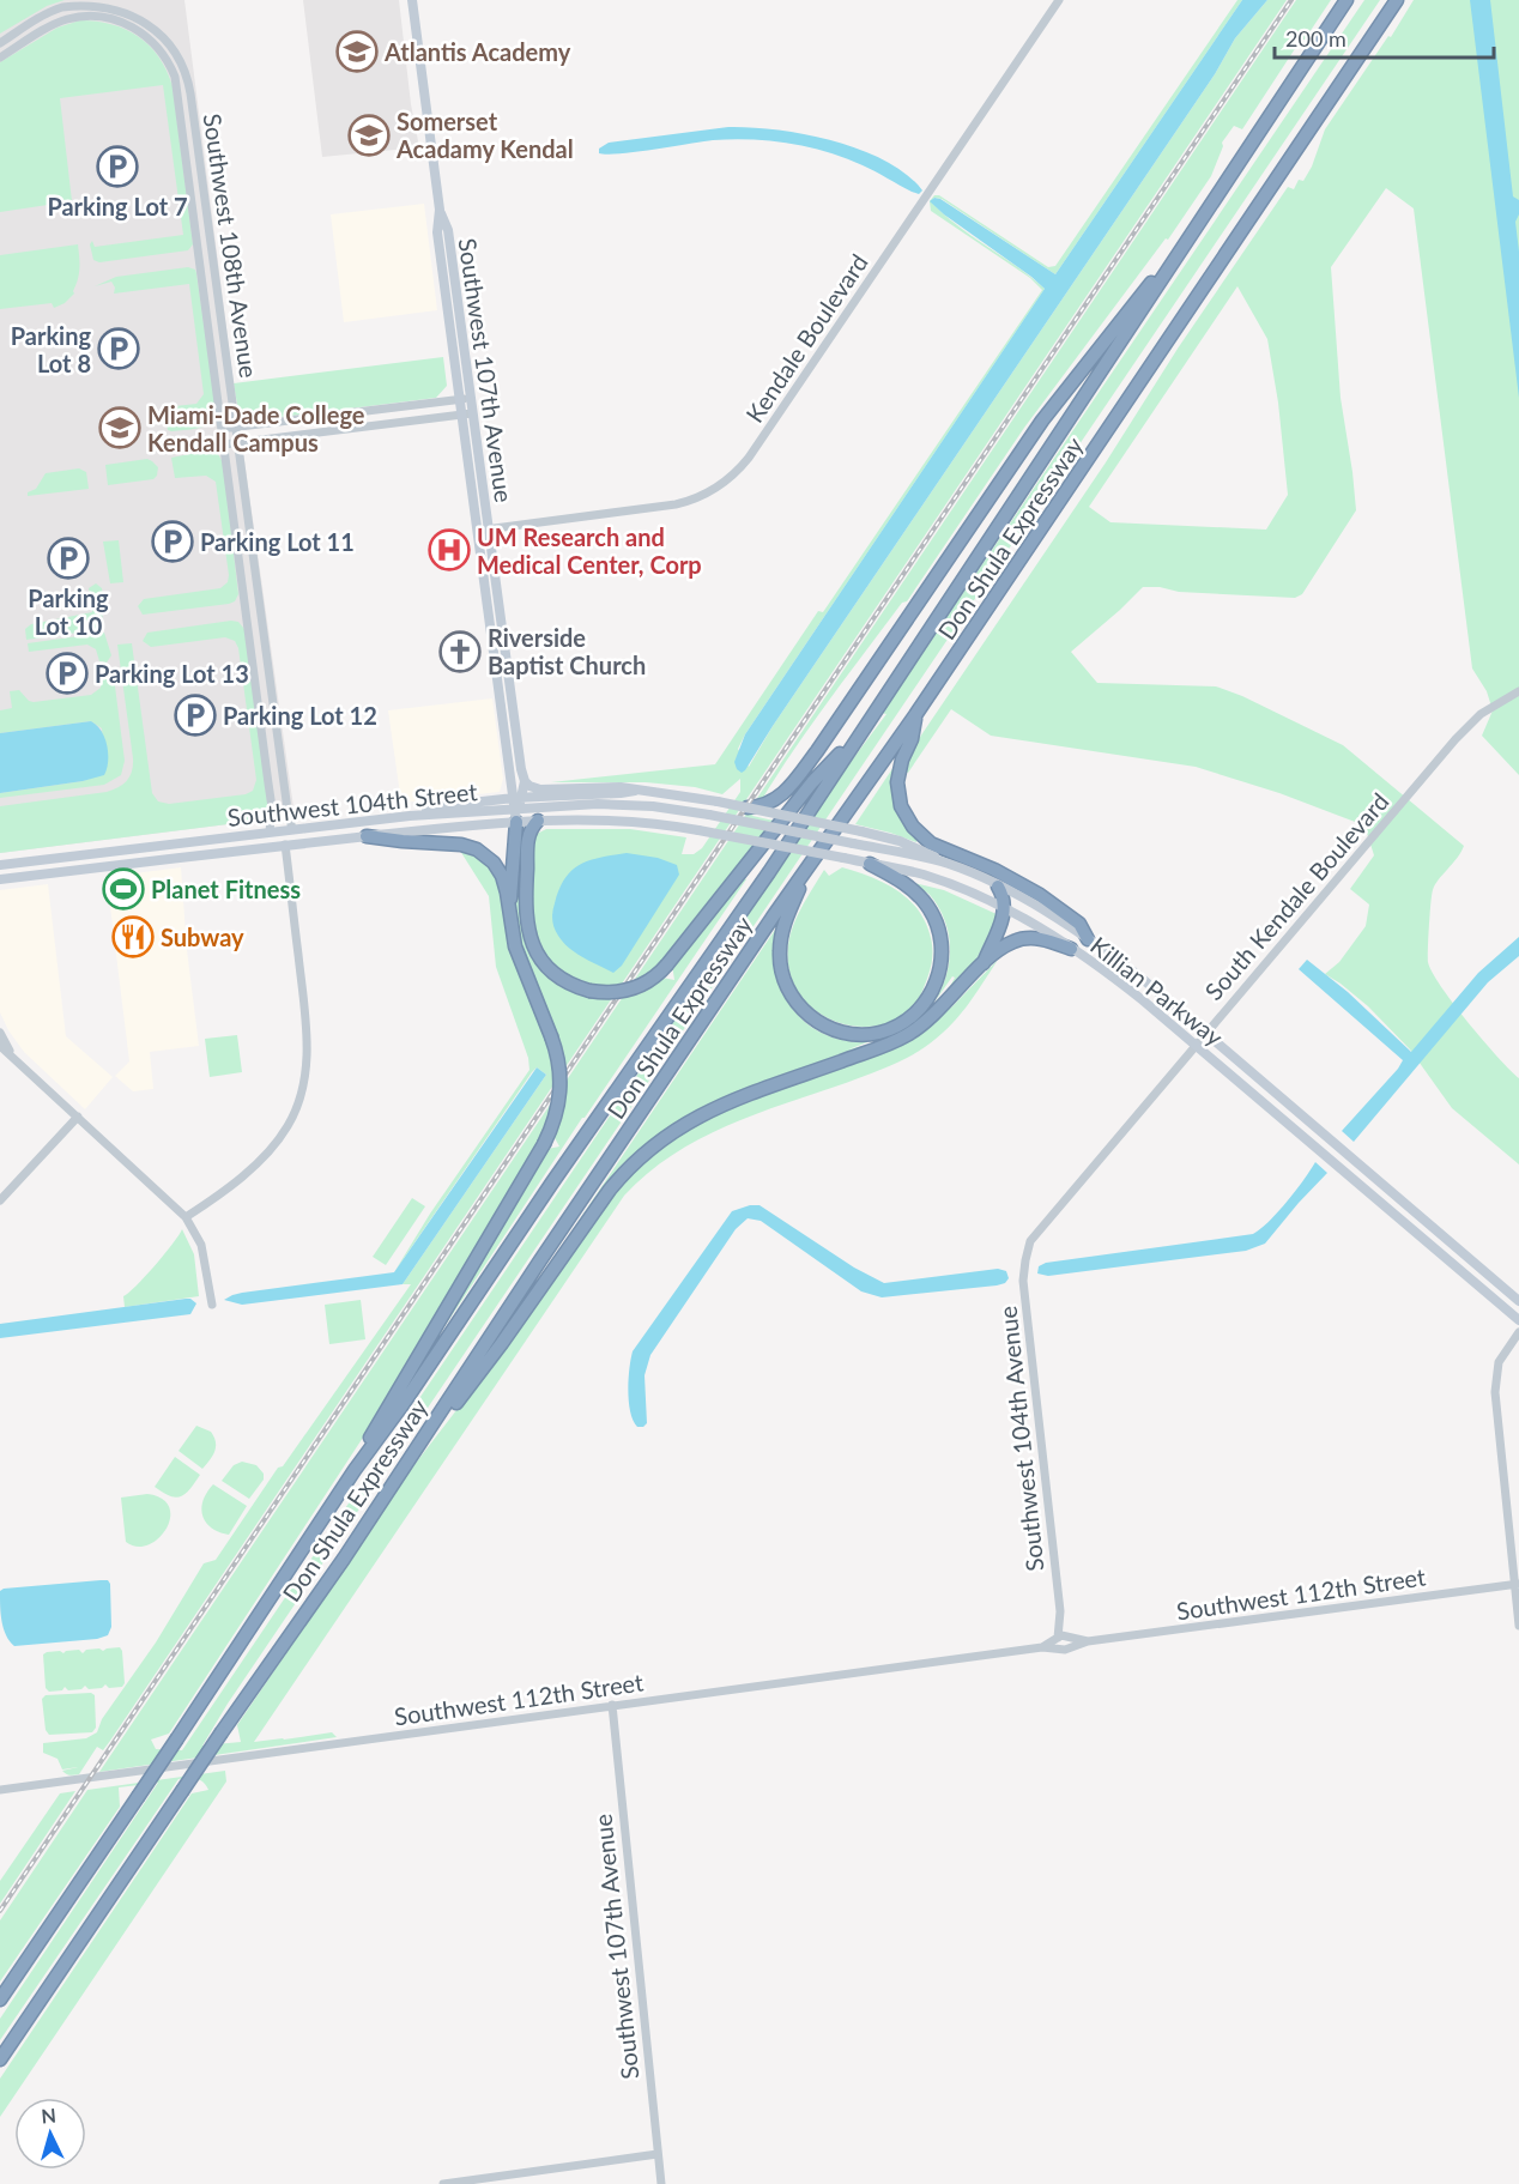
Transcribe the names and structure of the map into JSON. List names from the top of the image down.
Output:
{
  "streets": {
    "highway": ["Don Shula Expressway"],
    "main road": ["Southwest 107th Avenue", "Southwest 104th Street", "Killian Parkway"],
    "street": [
      "Southwest 108th Avenue",
      "Kendale Boulevard",
      "South Kendale Boulevard",
      "Southwest 104th Avenue",
      "Southwest 112th Street"
    ]
  },
  "crossings": [
    ["Southwest 108th Avenue", "Southwest 104th Street"],
    ["Kendale Boulevard", "Southwest 107th Avenue"],
    ["Southwest 107th Avenue", "Southwest 104th Street"],
    ["Southwest 107th Avenue", "Southwest 112th Street"],
    ["Southwest 104th Street", "Killian Parkway"],
    ["South Kendale Boulevard", "Killian Parkway"],
    ["South Kendale Boulevard", "Southwest 104th Avenue"],
    ["Southwest 104th Avenue", "Southwest 112th Street"]
  ],
  "places": {
    "school or university": ["Atlantis Academy", "Somerset Acadamy Kendal", "Miami-Dade College Kendall Campus"],
    "parking": [
      "Parking Lot 7",
      "Parking Lot 8",
      "Parking Lot 11",
      "Parking Lot 10",
      "Parking Lot 13",
      "Parking Lot 12"
    ],
    "hospital": ["UM Research and Medical Center, Corp"],
    "church": ["Riverside Baptist Church"],
    "sports": ["Planet Fitness"],
    "restaurant": ["Subway"]
  },
  "scale_bar": "200 m",
  "north": "top"
}
